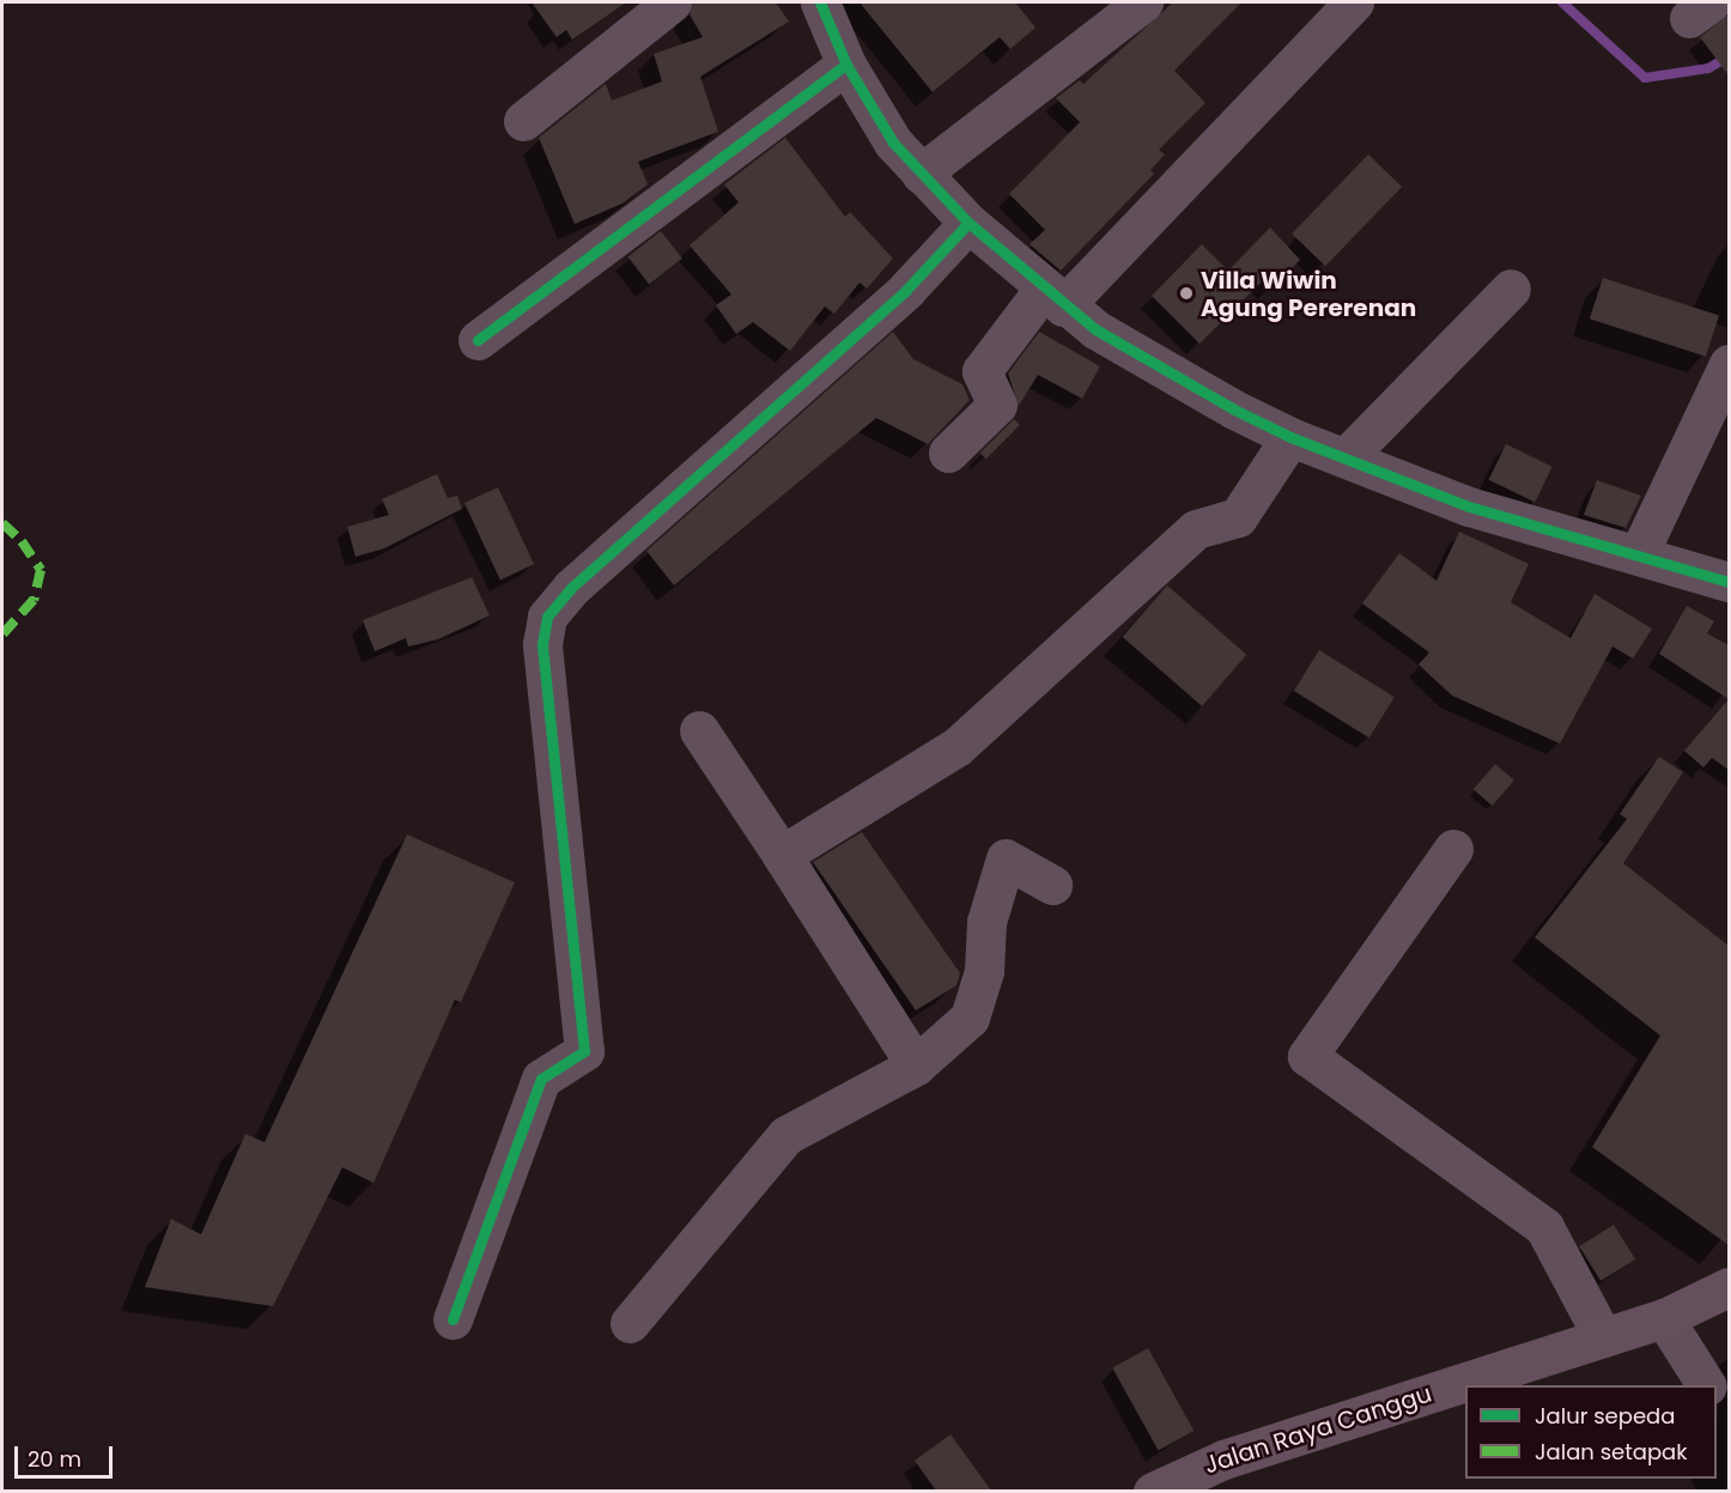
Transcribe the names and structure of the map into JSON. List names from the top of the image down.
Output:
{
  "streets": {
    "main road": ["Jalan Raya Canggu"]
  },
  "places": ["Villa Wiwin Agung Pererenan"],
  "legend": ["Jalur sepeda", "Jalan setapak"],
  "scale_bar": "20 m"
}
